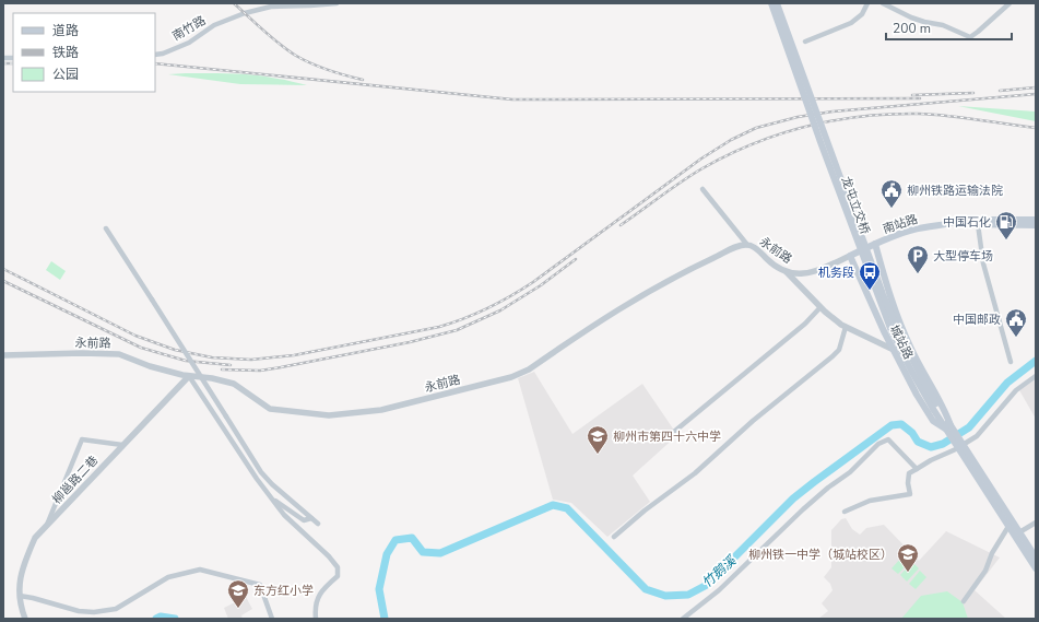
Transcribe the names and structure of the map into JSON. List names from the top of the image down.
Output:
{
  "streets": {
    "main road": ["龙屯立交桥", "南站路", "城站路"],
    "street": ["南竹路", "永前路", "柳邕路二巷"]
  },
  "crossings": [
    ["龙屯立交桥", "城站路"],
    ["南站路", "永前路"],
    ["南站路", "城站路"],
    ["永前路", "城站路"],
    ["永前路", "柳邕路二巷"]
  ],
  "water": ["竹鹅溪"],
  "places": {
    "public building": ["柳州铁路运输法院", "中国邮政"],
    "fuel station": ["中国石化"],
    "parking": ["大型停车场"],
    "bus stop": ["机务段"],
    "school or university": ["柳州市第四十六中学", "柳州铁一中学（城站校区）", "东方红小学"]
  },
  "legend": ["道路", "铁路", "公园"],
  "scale_bar": "200 m"
}
